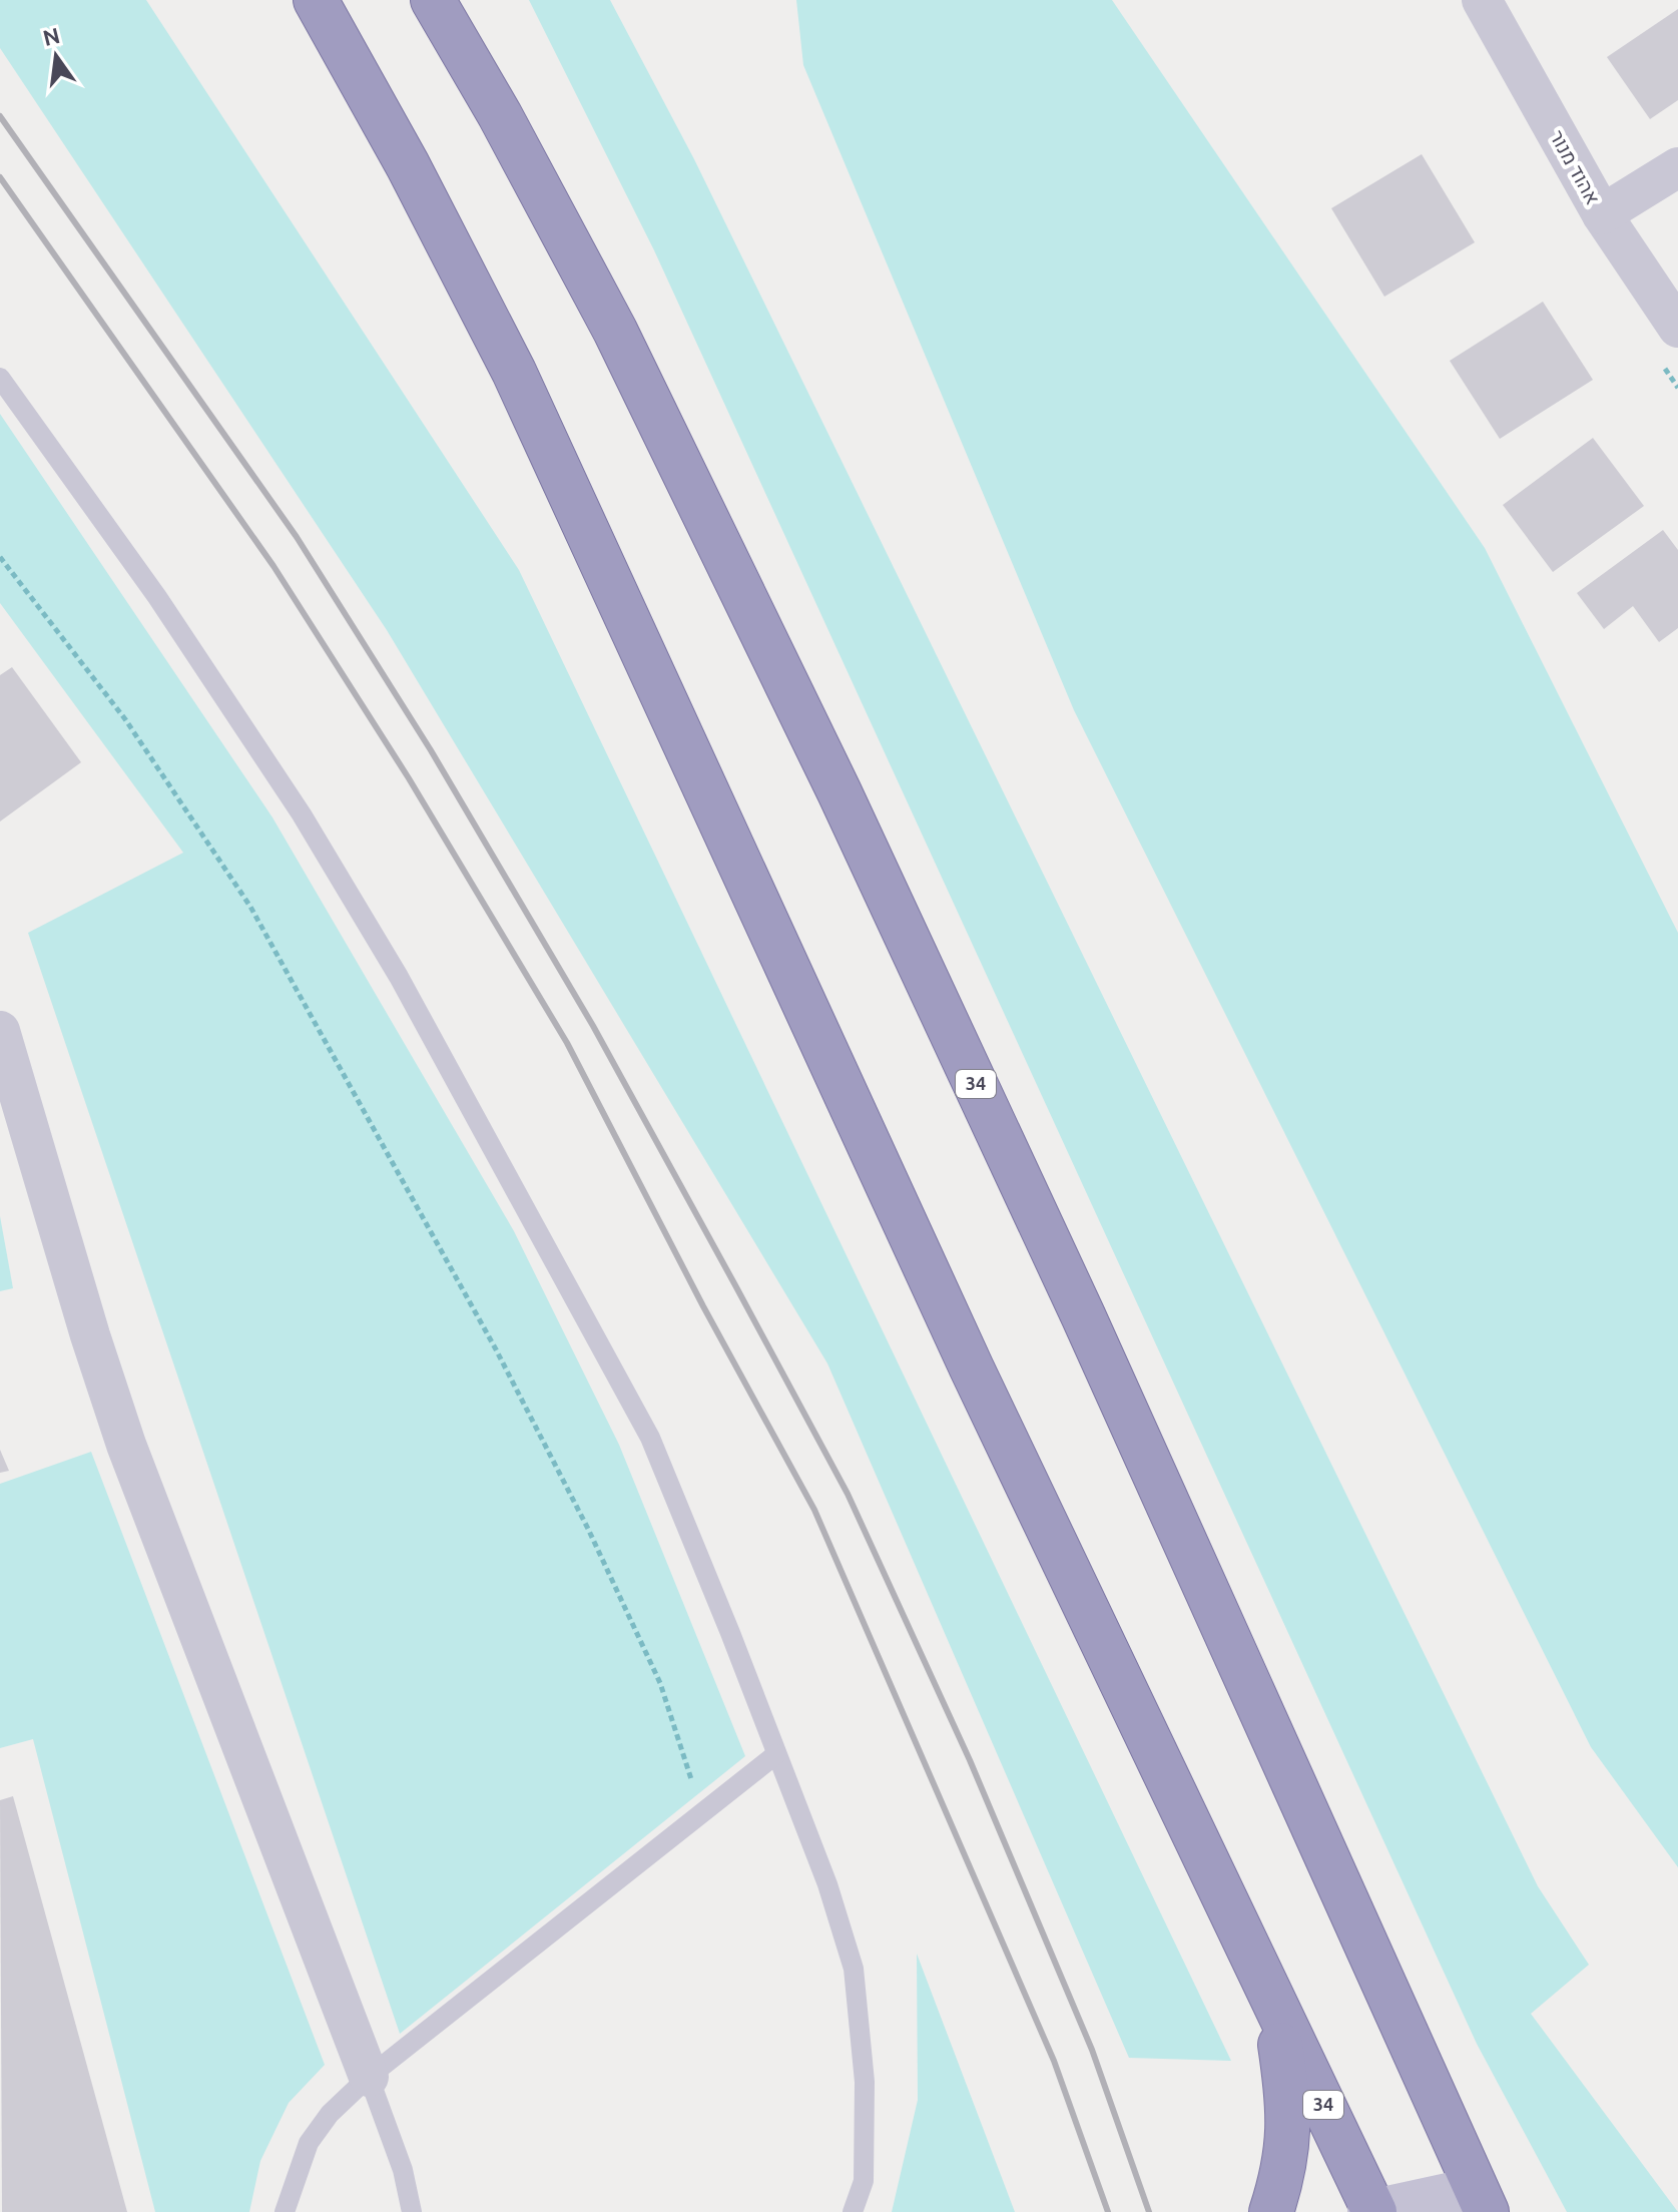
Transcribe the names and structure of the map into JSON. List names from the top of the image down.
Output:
{
  "streets": {
    "highway": ["34"],
    "street": ["אהוד מנור"]
  },
  "north": "top"
}
